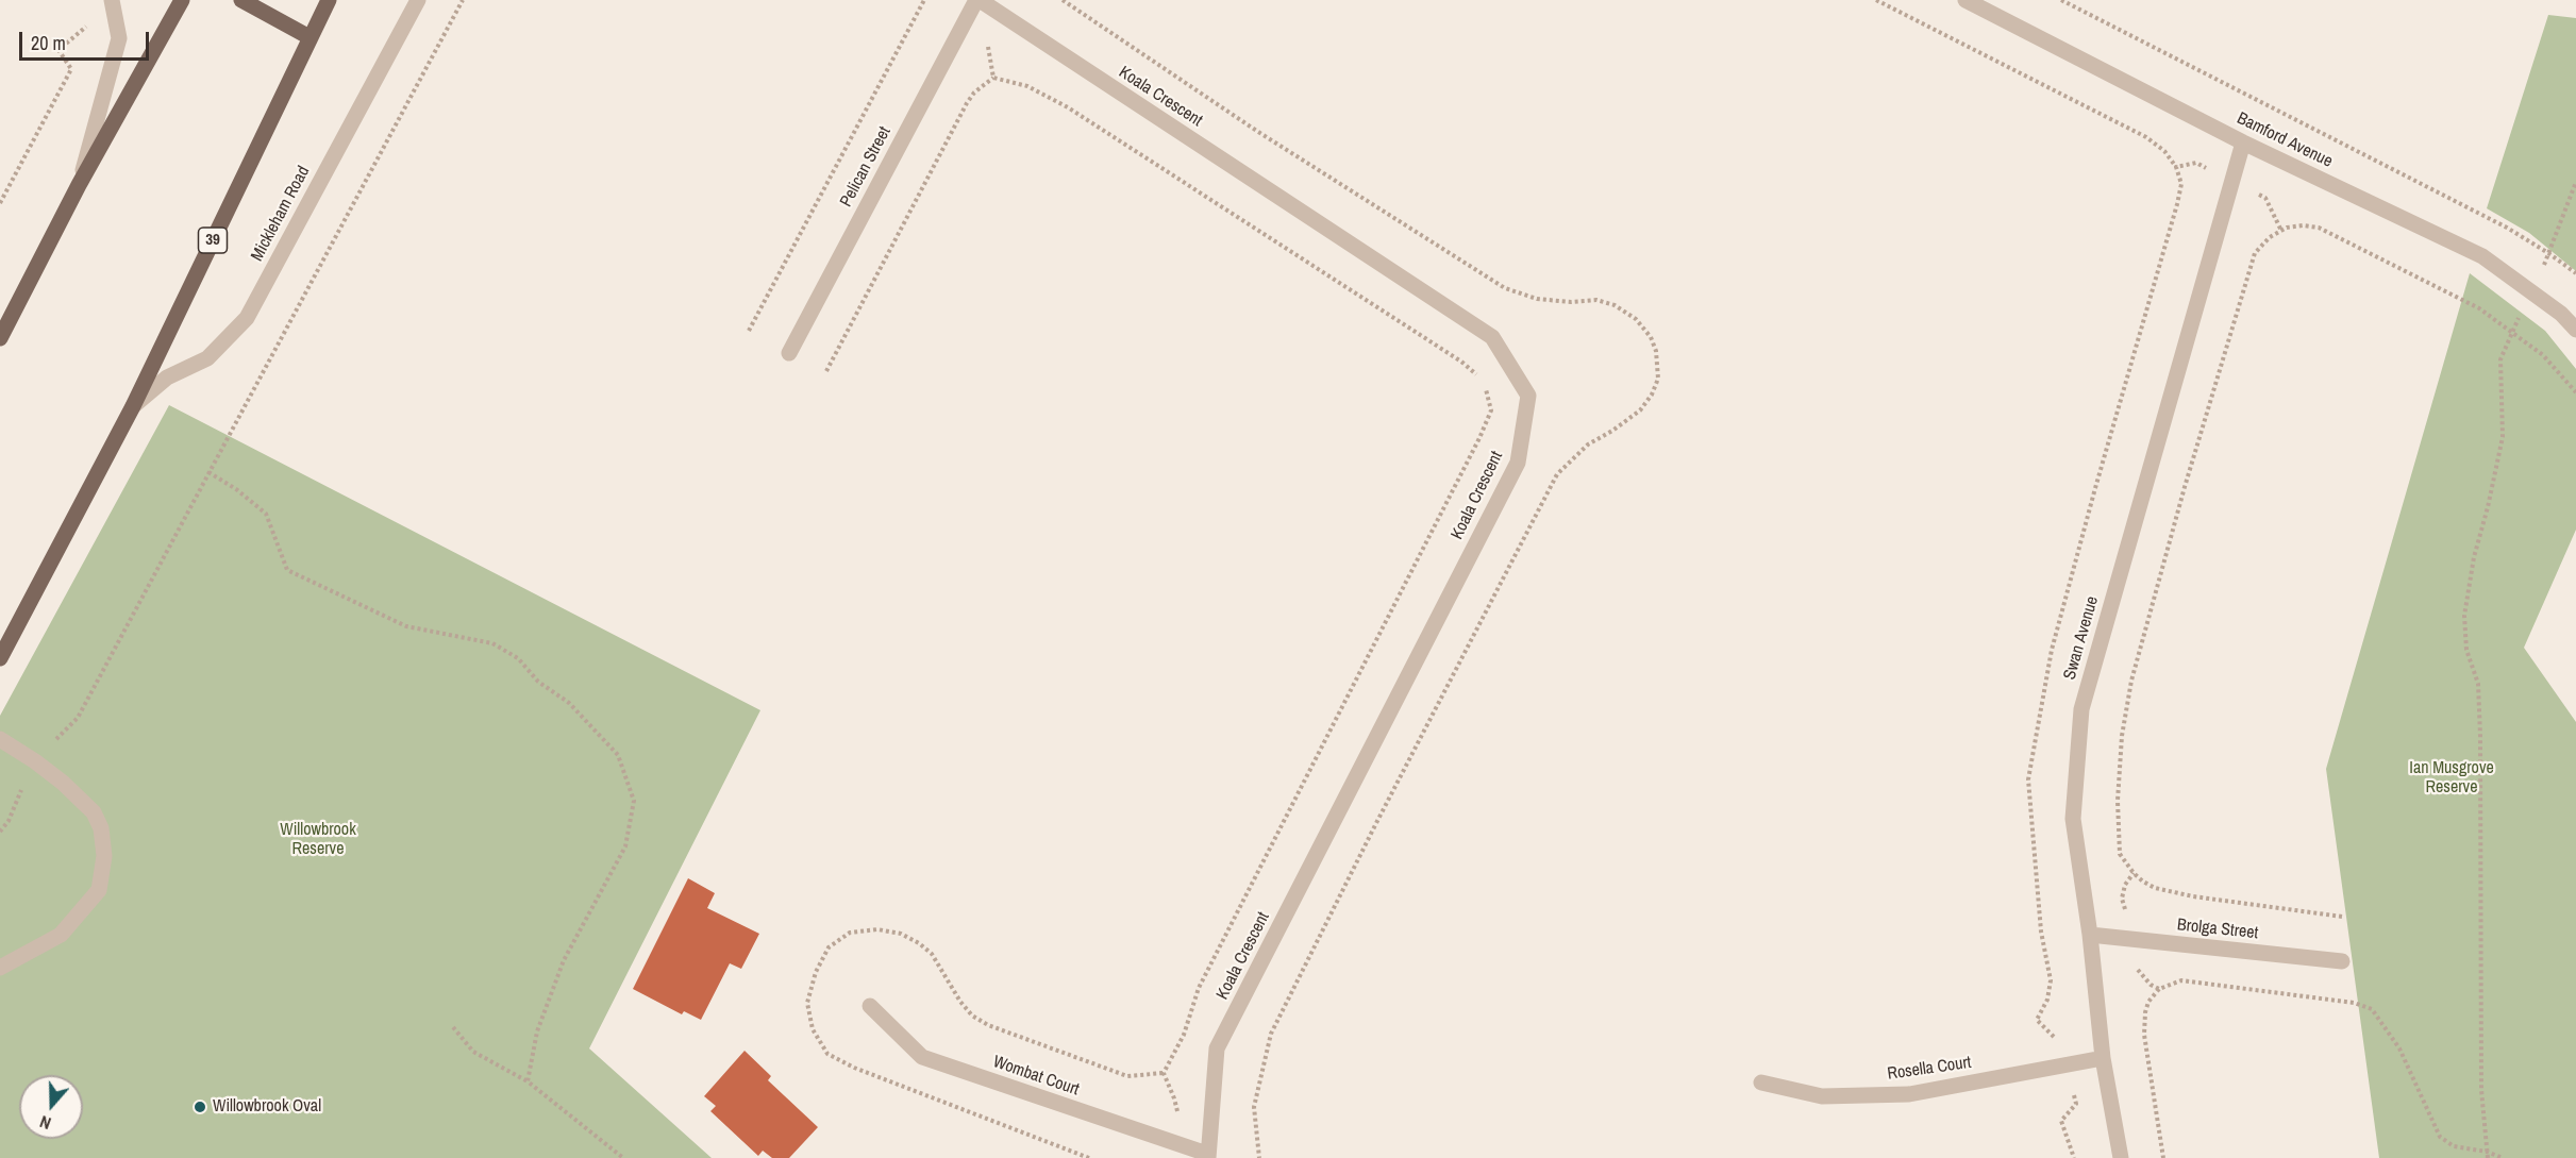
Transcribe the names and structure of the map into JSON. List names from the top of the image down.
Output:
{
  "streets": {
    "main road": ["Mickleham Road", "39"],
    "street": [
      "Koala Crescent",
      "Bamford Avenue",
      "Pelican Street",
      "Swan Avenue",
      "Brolga Street",
      "Rosella Court",
      "Wombat Court"
    ]
  },
  "crossings": [
    ["Koala Crescent", "Pelican Street"],
    ["Koala Crescent", "Wombat Court"],
    ["Bamford Avenue", "Swan Avenue"],
    ["Swan Avenue", "Brolga Street"],
    ["Swan Avenue", "Rosella Court"]
  ],
  "parks": ["Ian Musgrove Reserve", "Willowbrook Reserve"],
  "places": ["Willowbrook Oval"],
  "scale_bar": "20 m",
  "north": "bottom"
}
